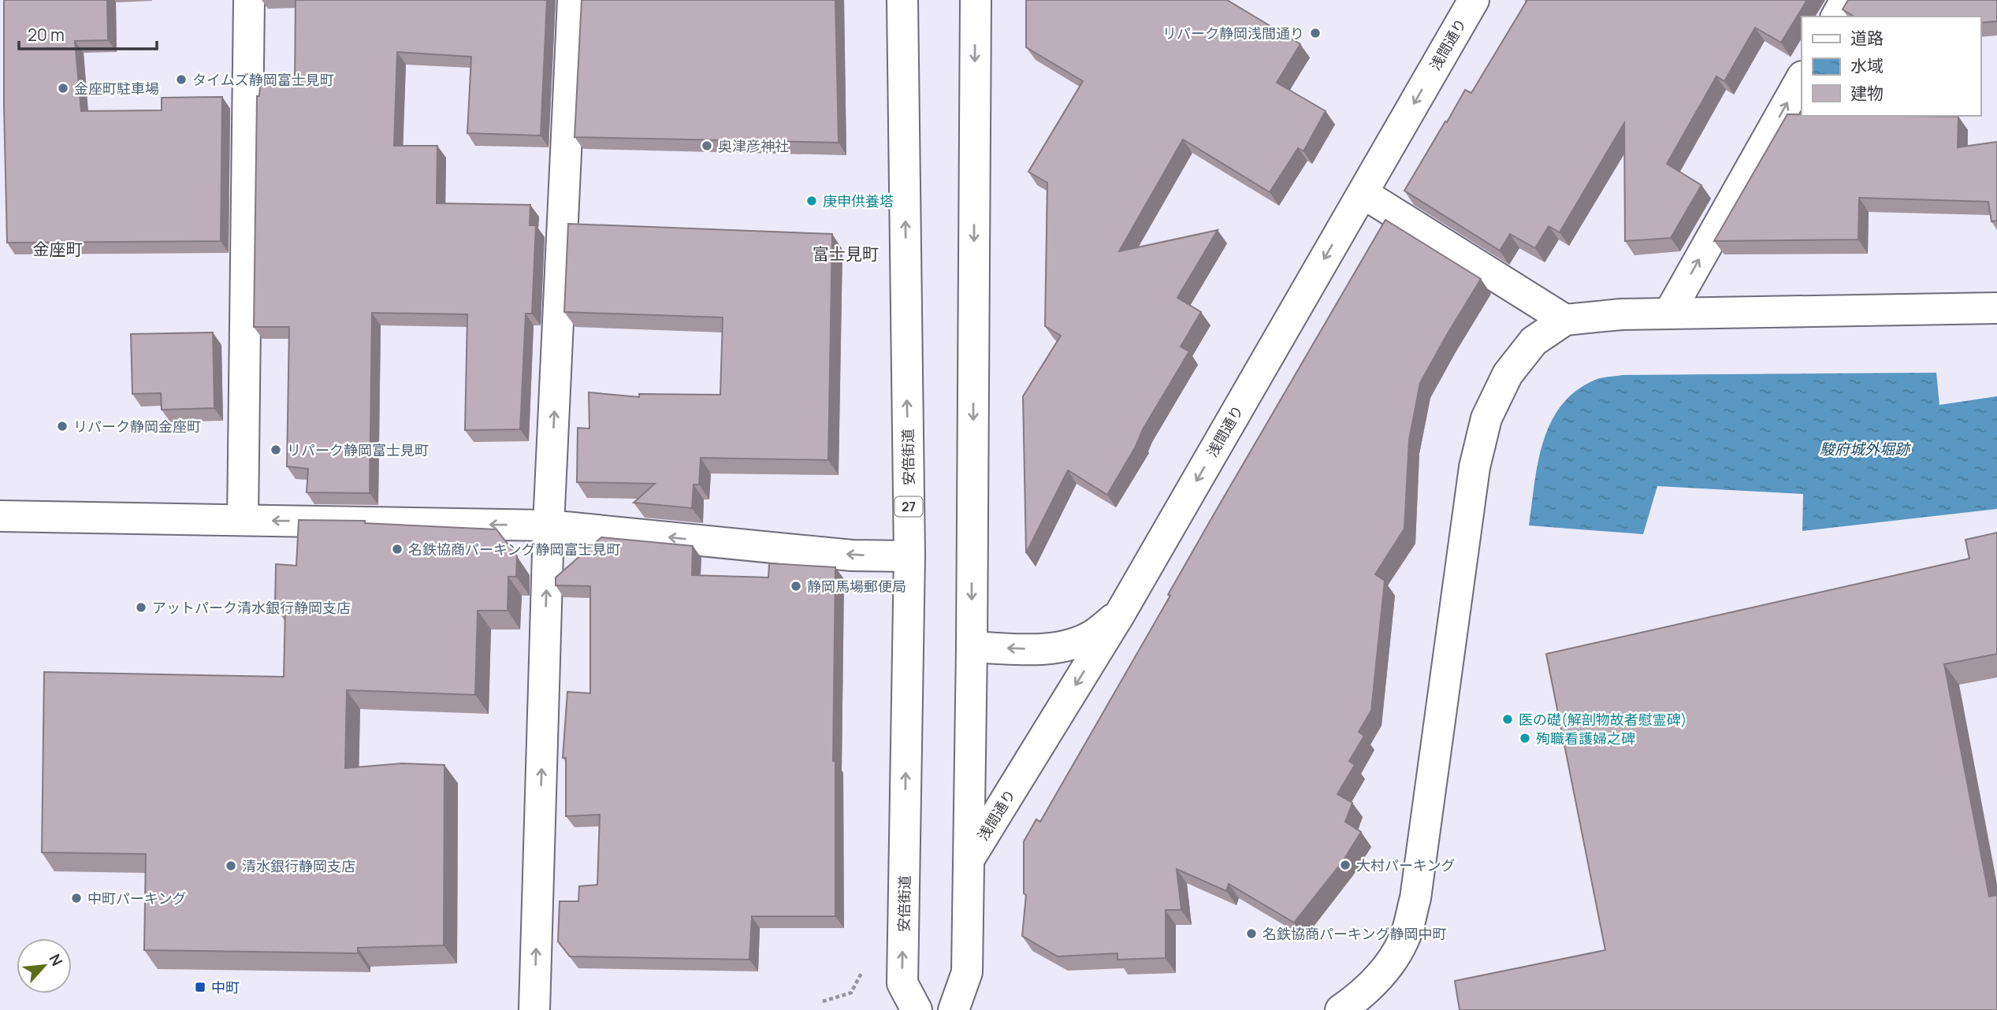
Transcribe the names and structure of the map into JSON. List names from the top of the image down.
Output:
{
  "streets": {
    "street": ["浅間通り", "安倍街道", "27"]
  },
  "one_way": ["浅間通り"],
  "districts": ["金座町", "富士見町"],
  "water": ["駿府城外堀跡"],
  "places": {
    "other": [
      "リパーク静岡浅間通り",
      "タイムズ静岡富士見町",
      "金座町駐車場",
      "奥津彦神社",
      "庚申供養塔",
      "リパーク静岡金座町",
      "リパーク静岡富士見町",
      "名鉄協商パーキング静岡富士見町",
      "静岡馬場郵便局",
      "アットパーク清水銀行静岡支店",
      "医の礎(解剖物故者慰霊碑)",
      "殉職看護婦之碑",
      "大村パーキング",
      "清水銀行静岡支店",
      "中町パーキング",
      "名鉄協商パーキング静岡中町"
    ],
    "transit": ["中町"]
  },
  "legend": ["道路", "水域", "建物"],
  "scale_bar": "20 m",
  "north": "top right"
}
